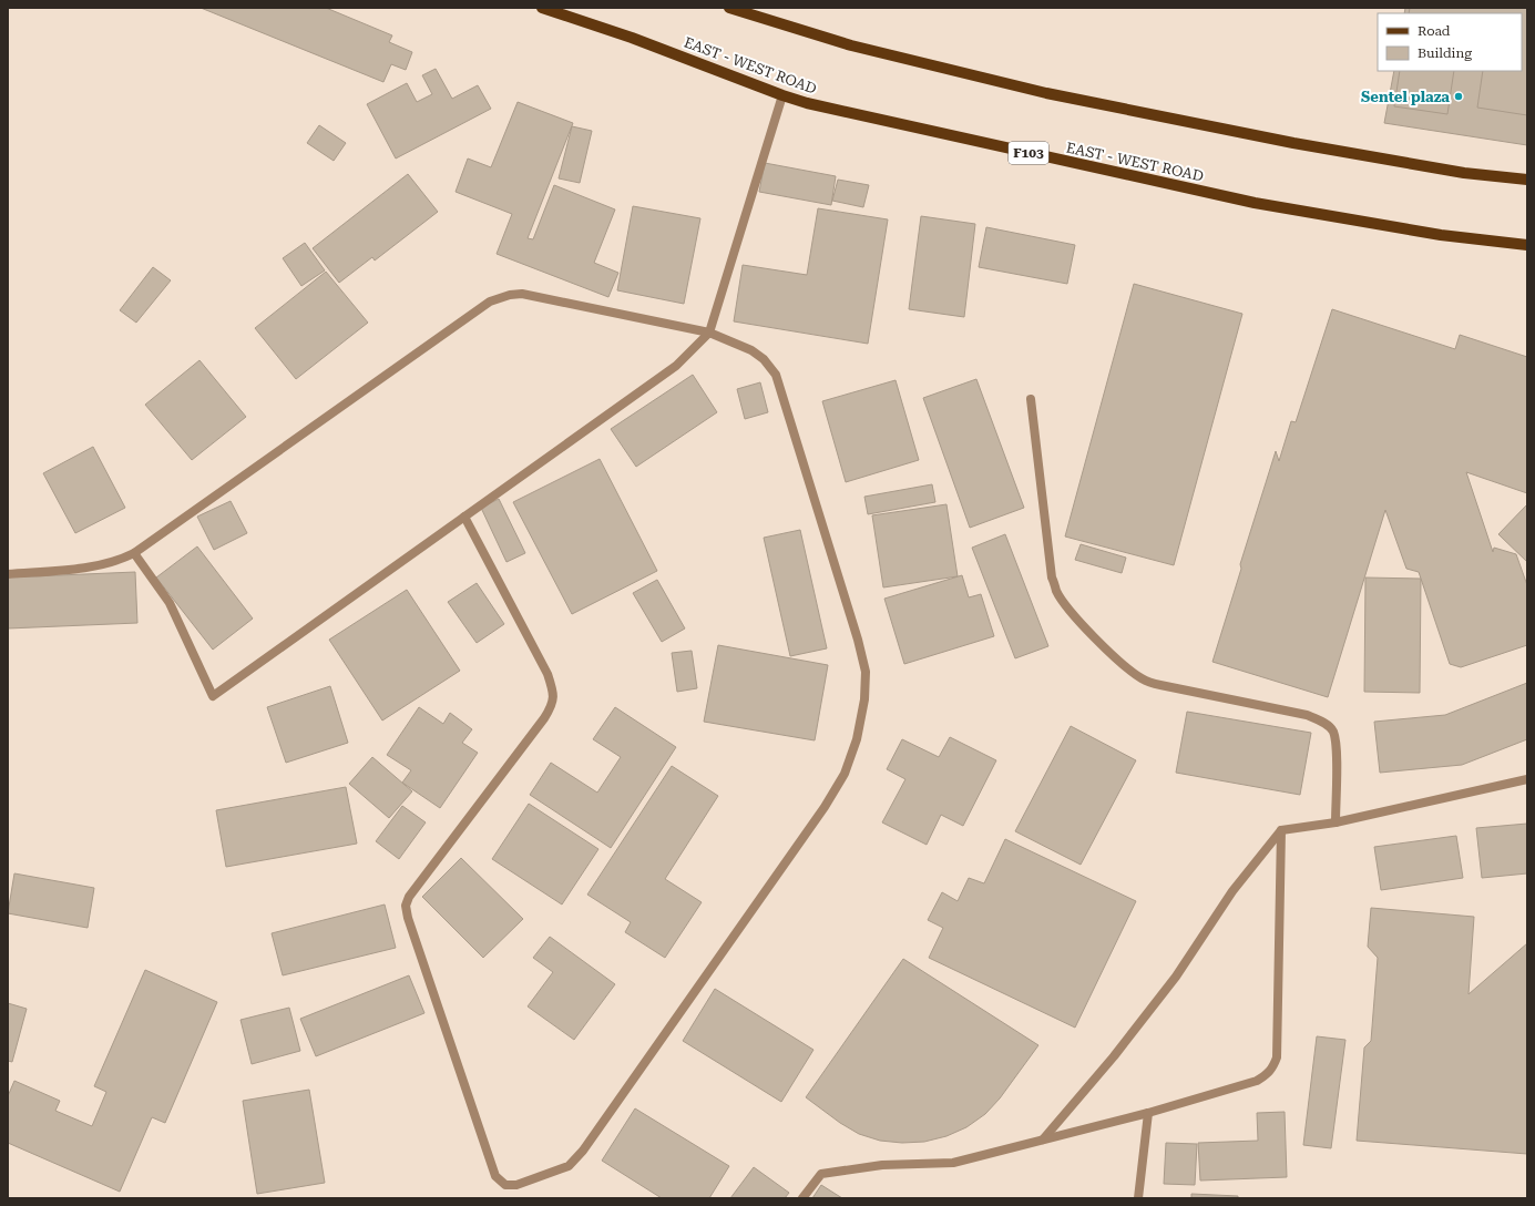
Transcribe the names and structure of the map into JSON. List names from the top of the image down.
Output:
{
  "streets": {
    "main road": ["EAST - WEST ROAD", "F103"]
  },
  "places": ["Sentel plaza"],
  "legend": ["Road", "Building"]
}
